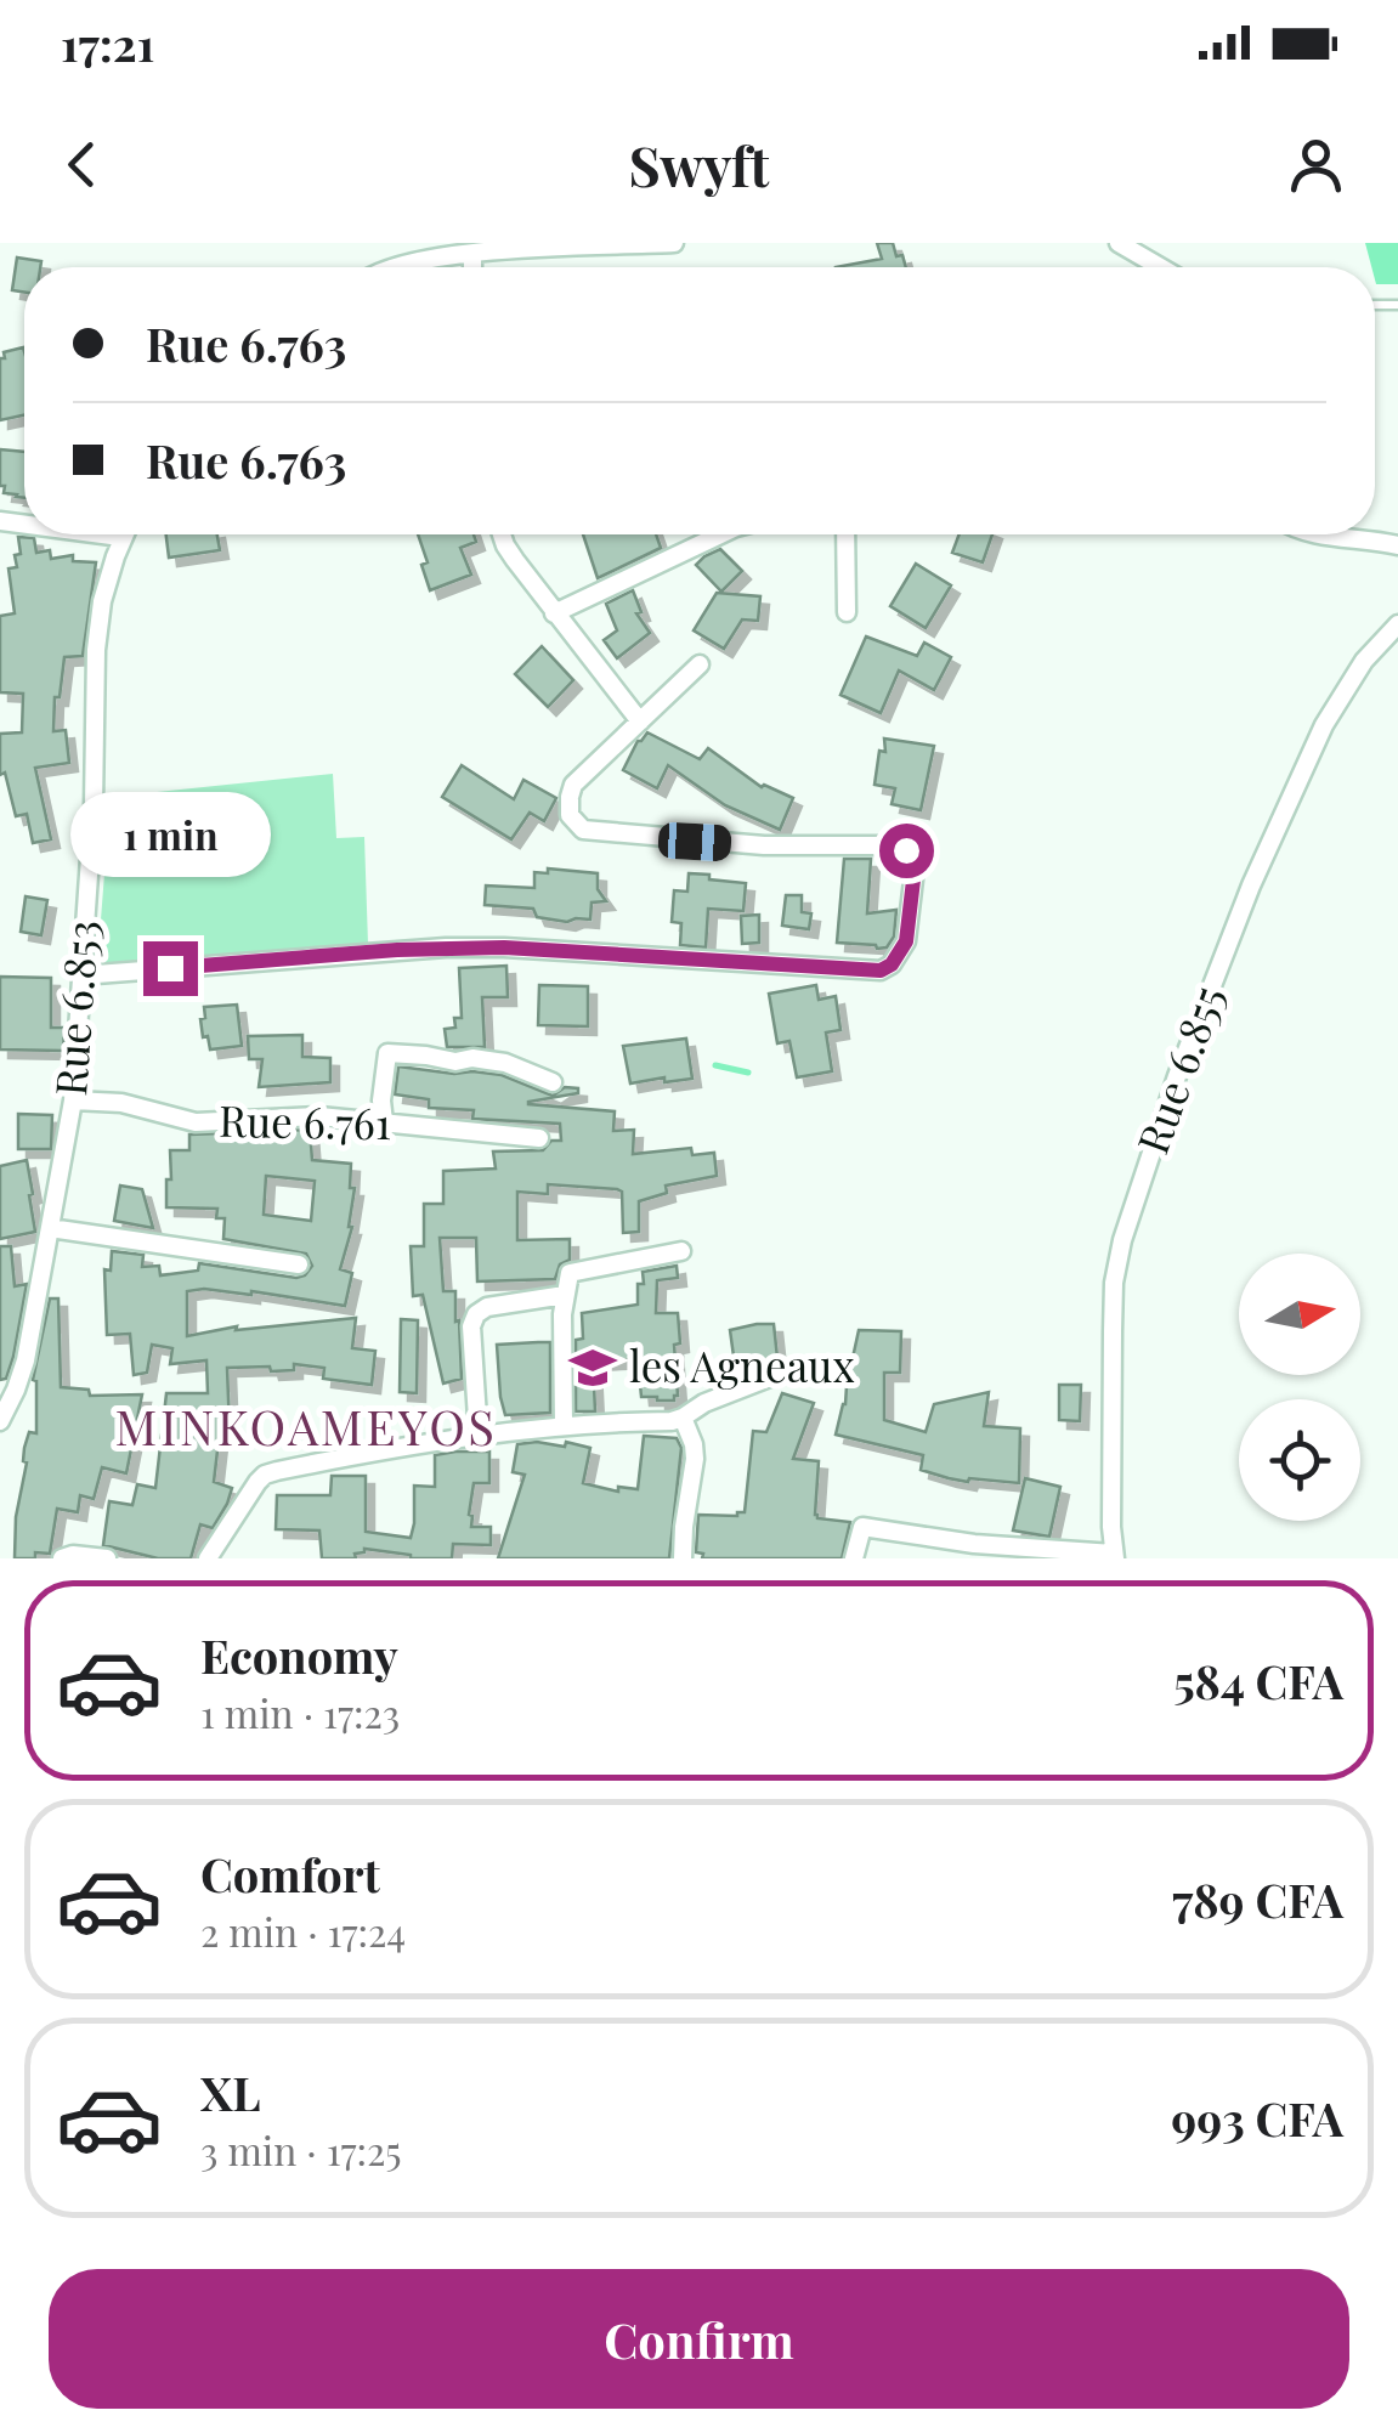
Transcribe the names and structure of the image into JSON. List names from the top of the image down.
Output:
{
  "streets": {
    "street": ["Rue 6.853", "Rue 6.855", "Rue 6.761"]
  },
  "crossings": [
    ["Rue 6.853", "Rue 6.761"]
  ],
  "districts": ["MINKOAMEYOS"],
  "places": {
    "school or university": ["les Agneaux"]
  },
  "north": "right",
  "page": {
    "status": "17:21",
    "header": "Swyft",
    "banner": ["Rue 6.763", "Rue 6.763"],
    "bubble": "1 min",
    "list": [
      {
        "name": "Economy",
        "note": "1 min · 17:23",
        "value": "584 CFA"
      },
      {
        "name": "Comfort",
        "note": "2 min · 17:24",
        "value": "789 CFA"
      },
      {
        "name": "XL",
        "note": "3 min · 17:25",
        "value": "993 CFA"
      }
    ],
    "buttons": "Confirm"
  }
}
